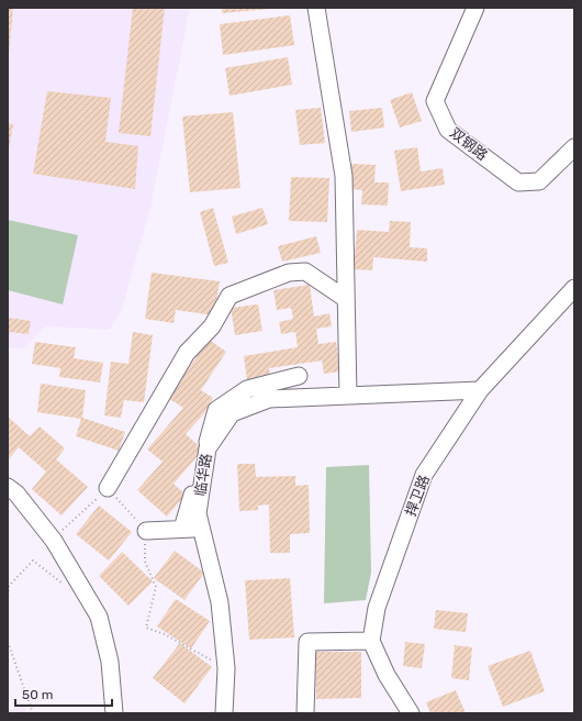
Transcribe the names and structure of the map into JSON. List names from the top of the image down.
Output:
{
  "streets": {
    "street": ["双钢路", "临华路", "捍卫路"]
  },
  "crossings": [
    ["临华路", "捍卫路"]
  ],
  "scale_bar": "50 m"
}
